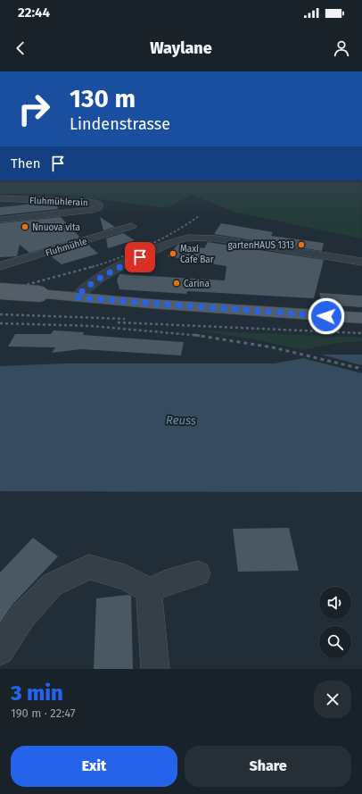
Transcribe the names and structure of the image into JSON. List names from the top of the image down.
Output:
{
  "streets": {
    "street": ["Fluhmühlerain", "Fluhmühle"]
  },
  "water": ["Reuss"],
  "places": [
    "Nnuova vita",
    "gartenHAUS 1313",
    "Maxi Cafe Bar",
    "Carina"
  ],
  "page": {
    "status": "22:44",
    "header": "Waylane",
    "turn": ["130 m", "Lindenstrasse"],
    "then": "Then",
    "heading": ["3 min", "190 m · 22:47"],
    "buttons": ["Exit", "Share"]
  }
}
